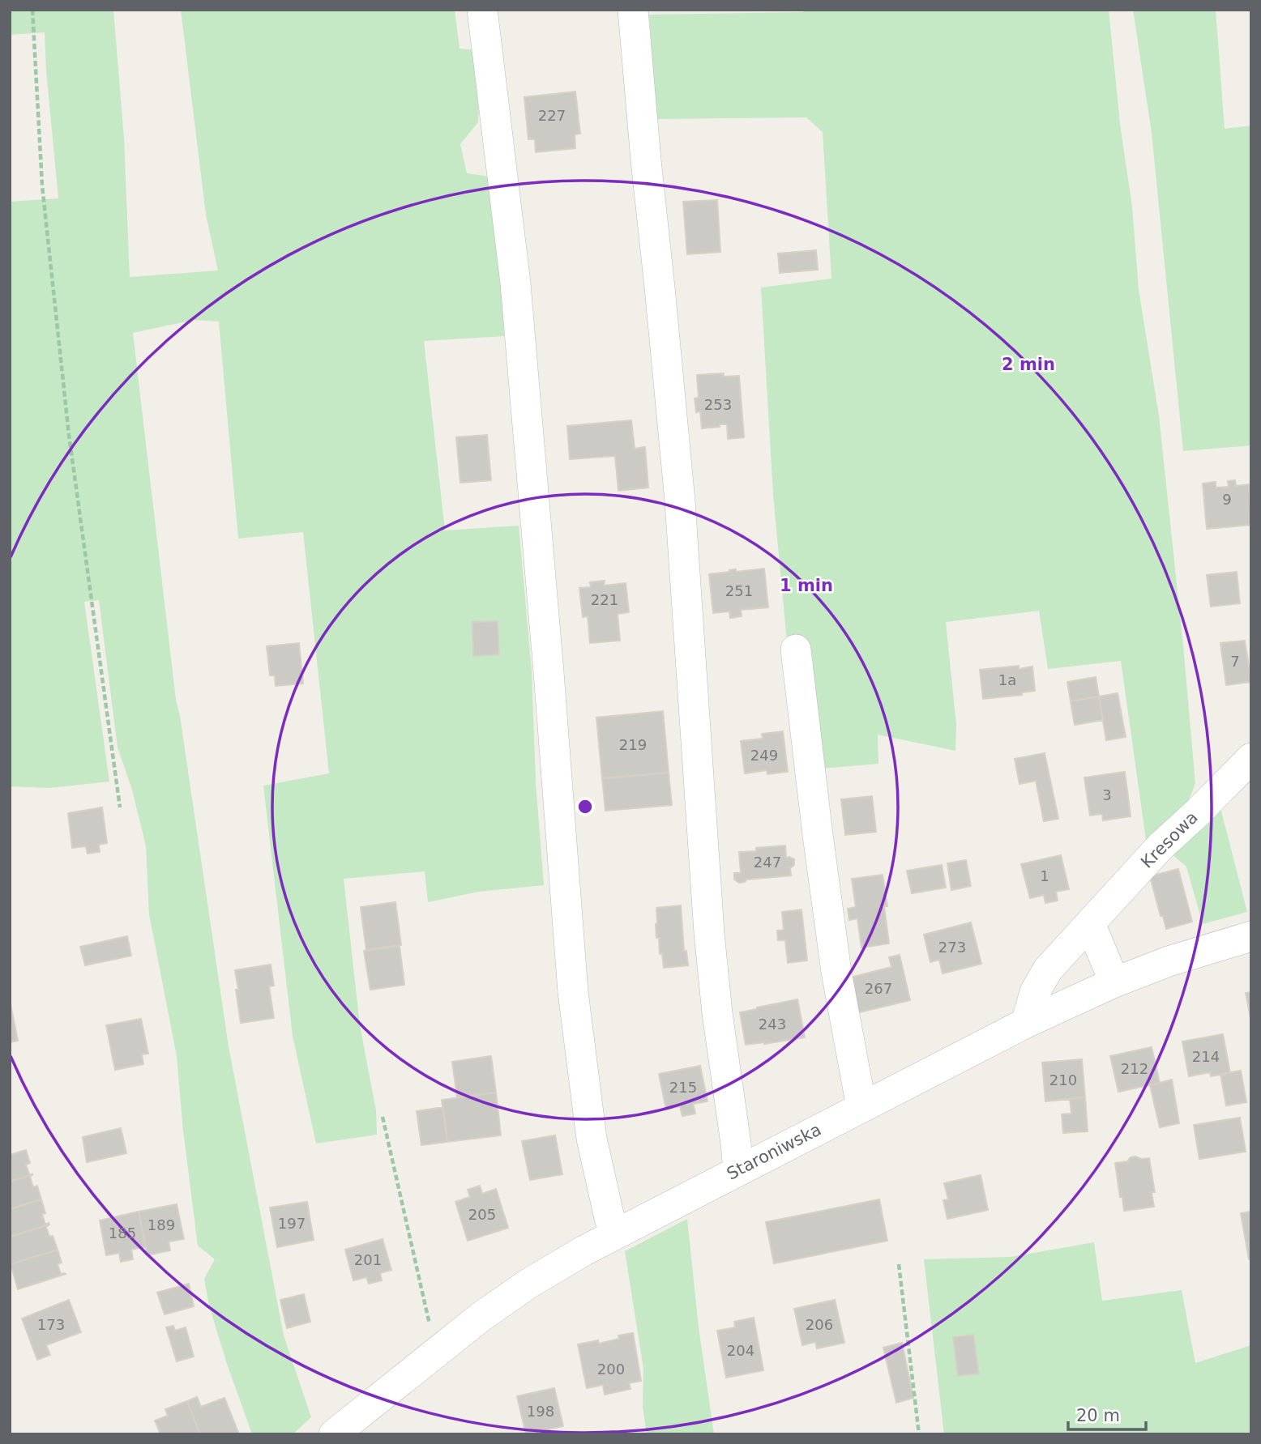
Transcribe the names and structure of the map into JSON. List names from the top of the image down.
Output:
{
  "streets": {
    "street": ["Kresowa", "Staroniwska"]
  },
  "crossings": [
    ["Kresowa", "Staroniwska"]
  ],
  "house_numbers": [
    "227",
    "253",
    "9",
    "251",
    "221",
    "7",
    "1a",
    "219",
    "249",
    "3",
    "247",
    "1",
    "273",
    "267",
    "243",
    "214",
    "212",
    "210",
    "215",
    "205",
    "197",
    "189",
    "185",
    "201",
    "173",
    "206",
    "204",
    "200",
    "198"
  ],
  "scale_bar": "20 m",
  "rings": ["2 min", "1 min"]
}
